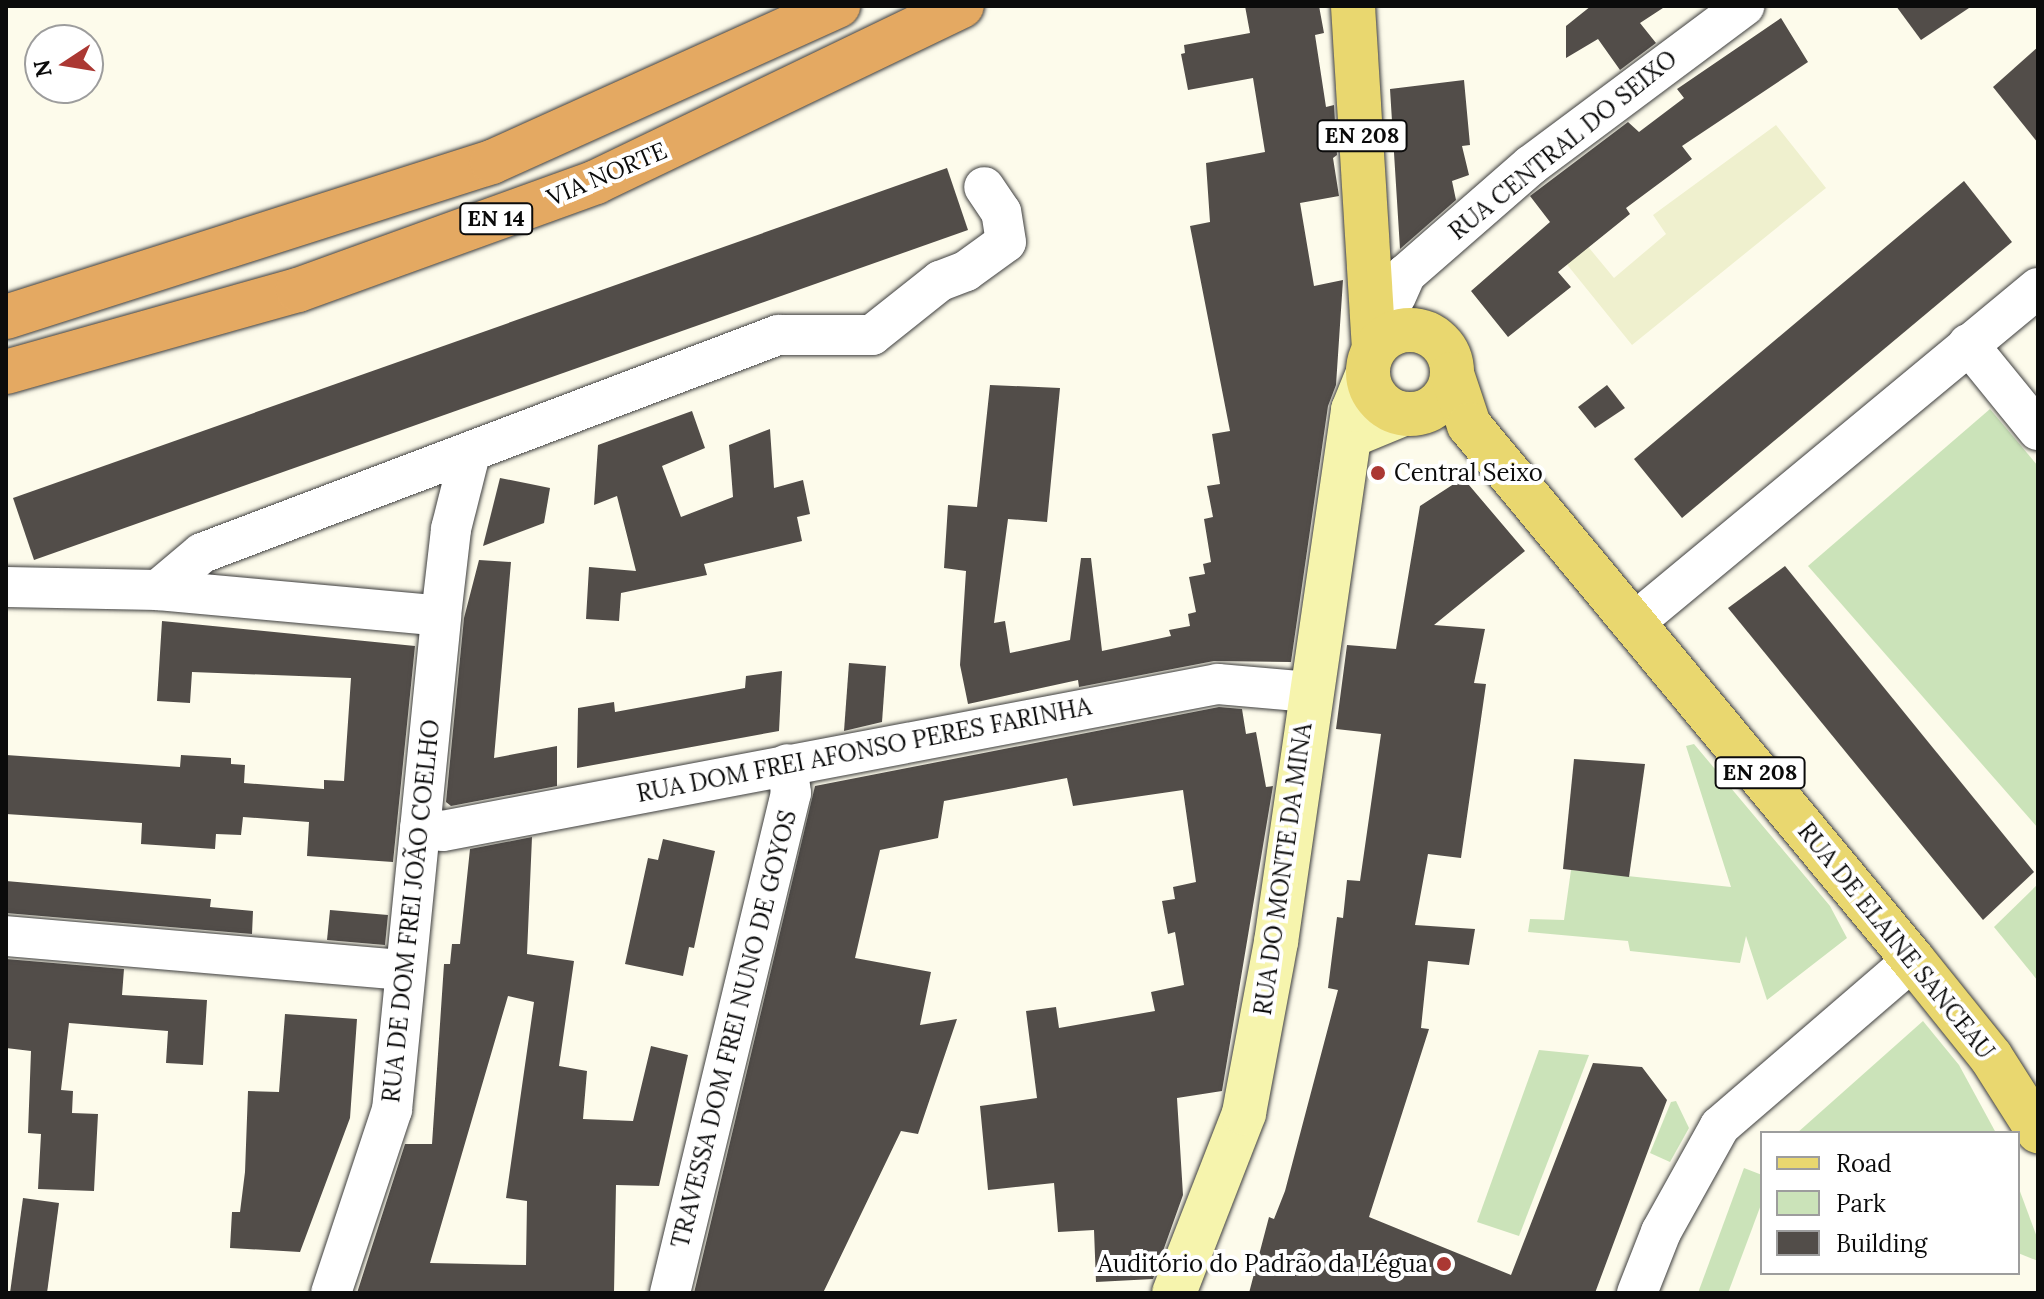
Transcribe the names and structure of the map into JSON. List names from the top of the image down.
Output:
{
  "streets": {
    "highway": ["VIA NORTE", "EN 14"],
    "main road": ["EN 208", "RUA DO MONTE DA MINA", "RUA DE ELAINE SANCEAU"],
    "street": [
      "RUA CENTRAL DO SEIXO",
      "RUA DOM FREI AFONSO PERES FARINHA",
      "RUA DE DOM FREI JOÃO COELHO",
      "TRAVESSA DOM FREI NUNO DE GOYOS"
    ]
  },
  "crossings": [
    ["EN 208", "RUA CENTRAL DO SEIXO"],
    ["EN 208", "RUA DO MONTE DA MINA"],
    ["EN 208", "RUA DE ELAINE SANCEAU"],
    ["RUA CENTRAL DO SEIXO", "RUA DO MONTE DA MINA"],
    ["RUA DOM FREI AFONSO PERES FARINHA", "RUA DO MONTE DA MINA"],
    ["RUA DOM FREI AFONSO PERES FARINHA", "RUA DE DOM FREI JOÃO COELHO"],
    ["RUA DOM FREI AFONSO PERES FARINHA", "TRAVESSA DOM FREI NUNO DE GOYOS"]
  ],
  "places": ["Central Seixo", "Auditório do Padrão da Légua"],
  "legend": ["Road", "Park", "Building"],
  "north": "left"
}
